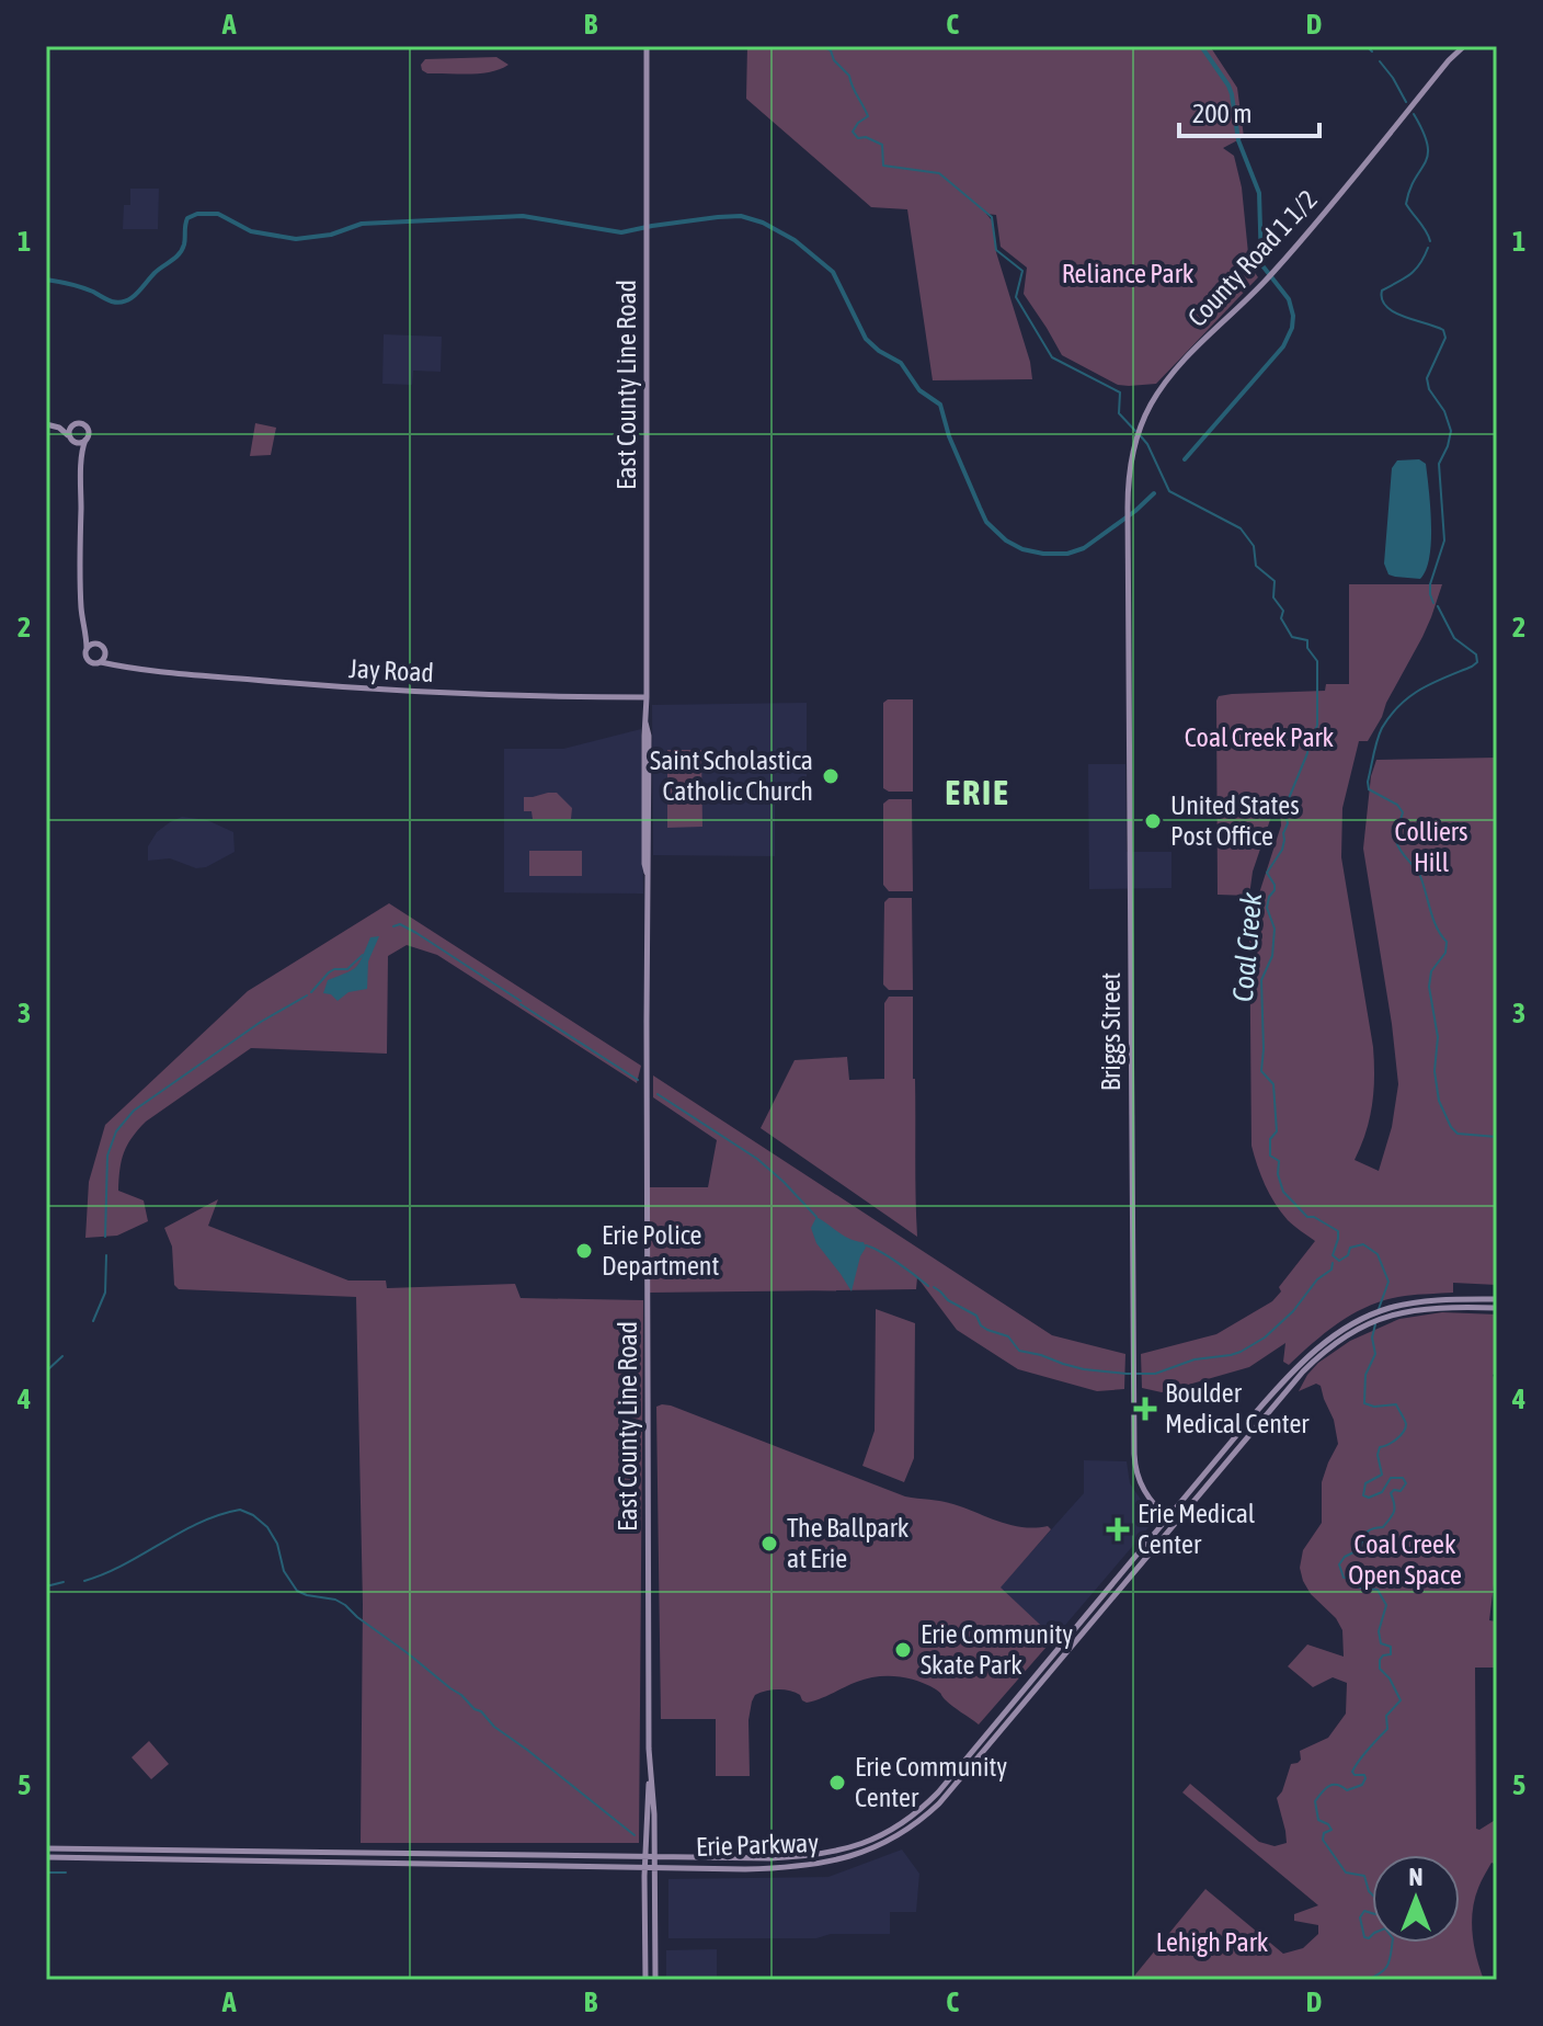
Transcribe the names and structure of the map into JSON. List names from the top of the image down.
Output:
{
  "streets": {
    "main road": [
      "County Road 1 1/2",
      "East County Line Road",
      "Jay Road",
      "Briggs Street",
      "Erie Parkway"
    ]
  },
  "crossings": [
    ["County Road 1 1/2", "Briggs Street"],
    ["East County Line Road", "Jay Road"],
    ["East County Line Road", "Erie Parkway"],
    ["Briggs Street", "Erie Parkway"]
  ],
  "districts": ["ERIE"],
  "water": ["Coal Creek"],
  "parks": [
    "Reliance Park",
    "Coal Creek Park",
    "Colliers Hill",
    "Coal Creek Open Space",
    "Lehigh Park"
  ],
  "places": {
    "other": [
      "Saint Scholastica Catholic Church",
      "United States Post Office",
      "Erie Police Department",
      "The Ballpark at Erie",
      "Erie Community Skate Park",
      "Erie Community Center"
    ],
    "health": ["Boulder Medical Center", "Erie Medical Center"]
  },
  "scale_bar": "200 m",
  "north": "top",
  "grid": {
    "columns": [
      "A",
      "B",
      "C",
      "D"
    ],
    "rows": [
      "1",
      "2",
      "3",
      "4",
      "5"
    ]
  }
}
